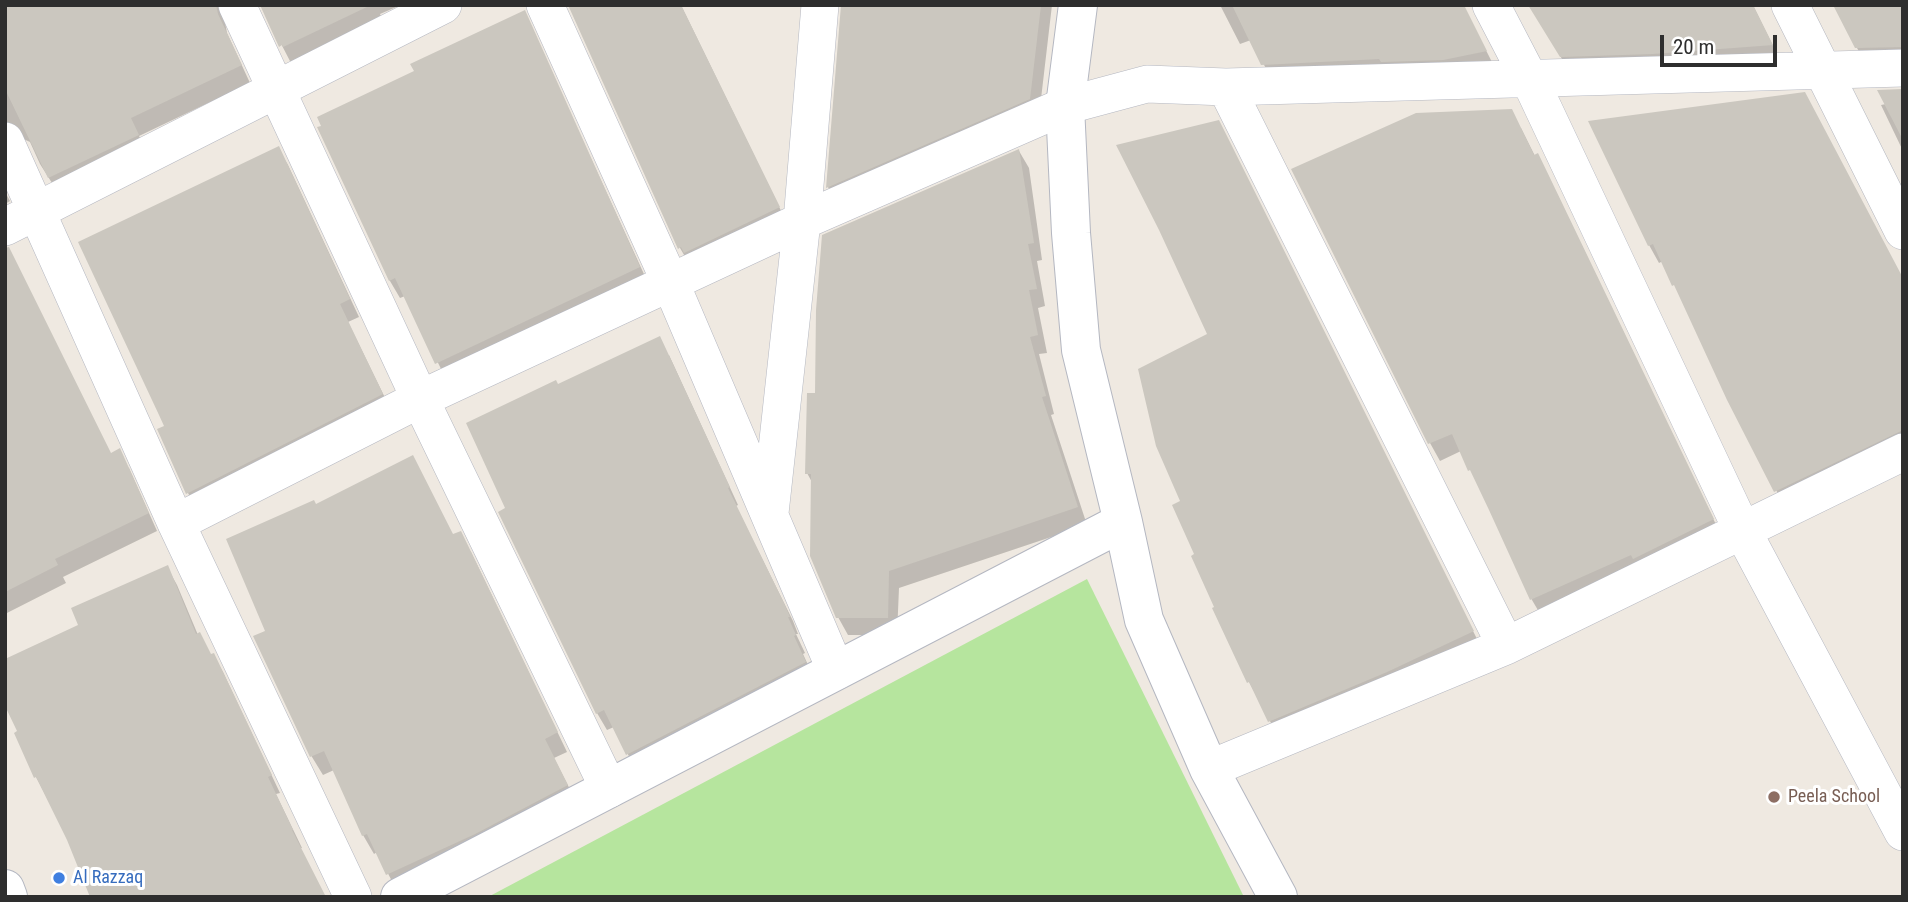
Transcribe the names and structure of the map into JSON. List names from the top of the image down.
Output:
{
  "places": ["Peela School", "Al Razzaq"],
  "scale_bar": "20 m"
}
